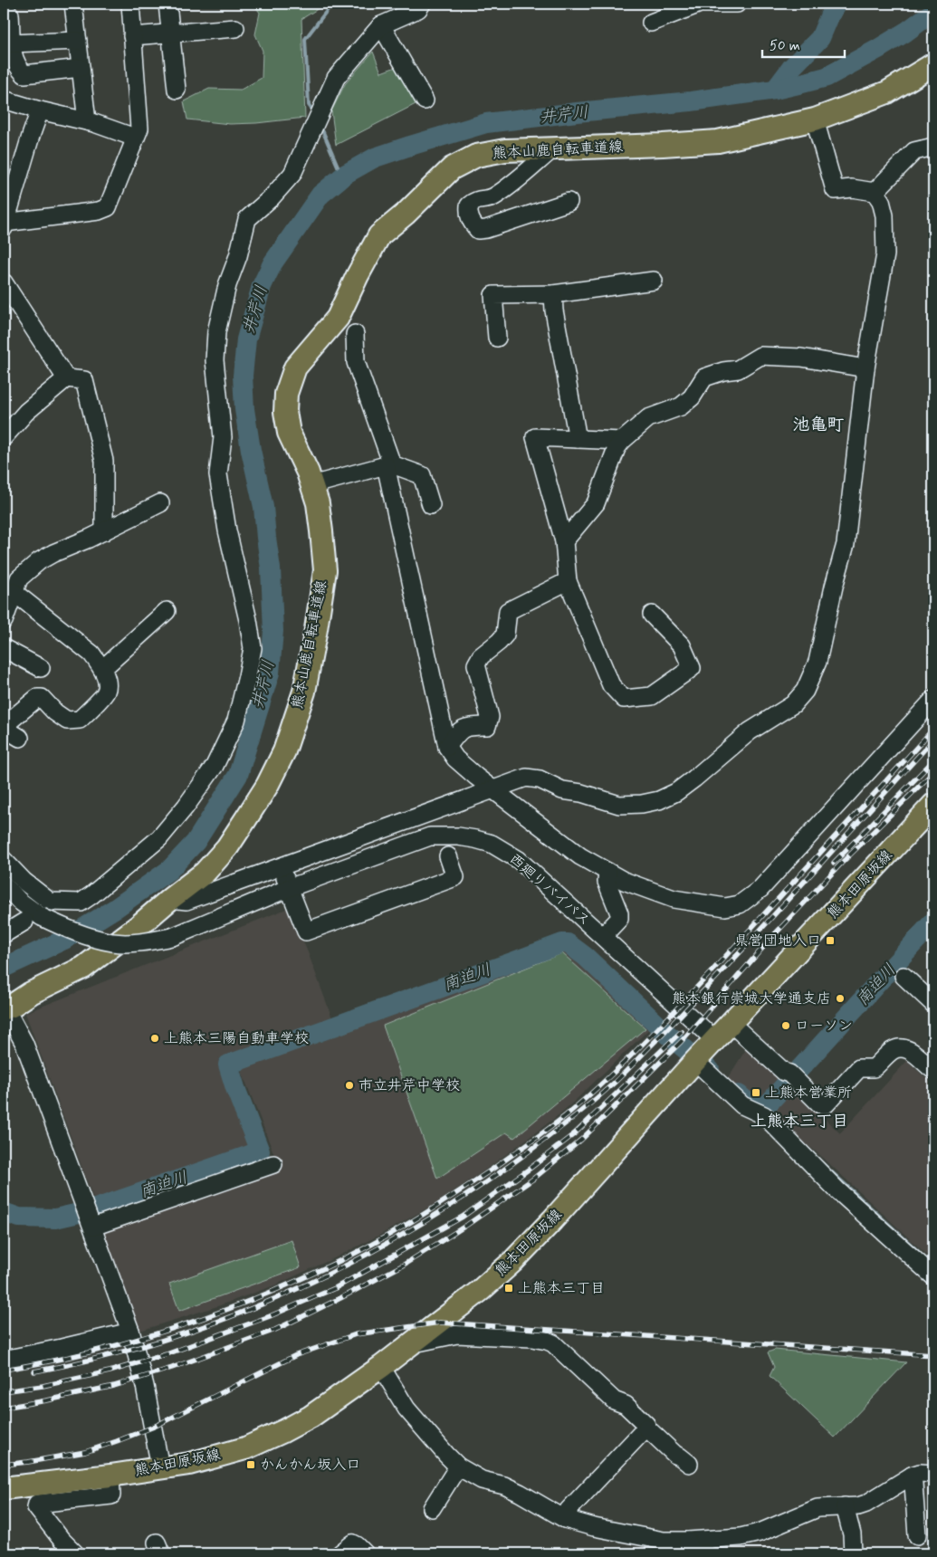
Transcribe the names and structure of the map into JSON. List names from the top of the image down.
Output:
{
  "streets": {
    "main road": ["熊本山鹿自転車道線", "熊本田原坂線"],
    "street": ["西廻りバイパス"]
  },
  "crossings": [
    ["熊本田原坂線", "西廻りバイパス"]
  ],
  "districts": ["池亀町", "上熊本三丁目"],
  "water": ["井芹川", "南迫川"],
  "places": {
    "transit": [
      "県営団地入口",
      "上熊本営業所",
      "上熊本三丁目",
      "かんかん坂入口"
    ],
    "other": [
      "熊本銀行崇城大学通支店",
      "ローソン",
      "上熊本三陽自動車学校",
      "市立井芹中学校"
    ]
  },
  "scale_bar": "50 m"
}
